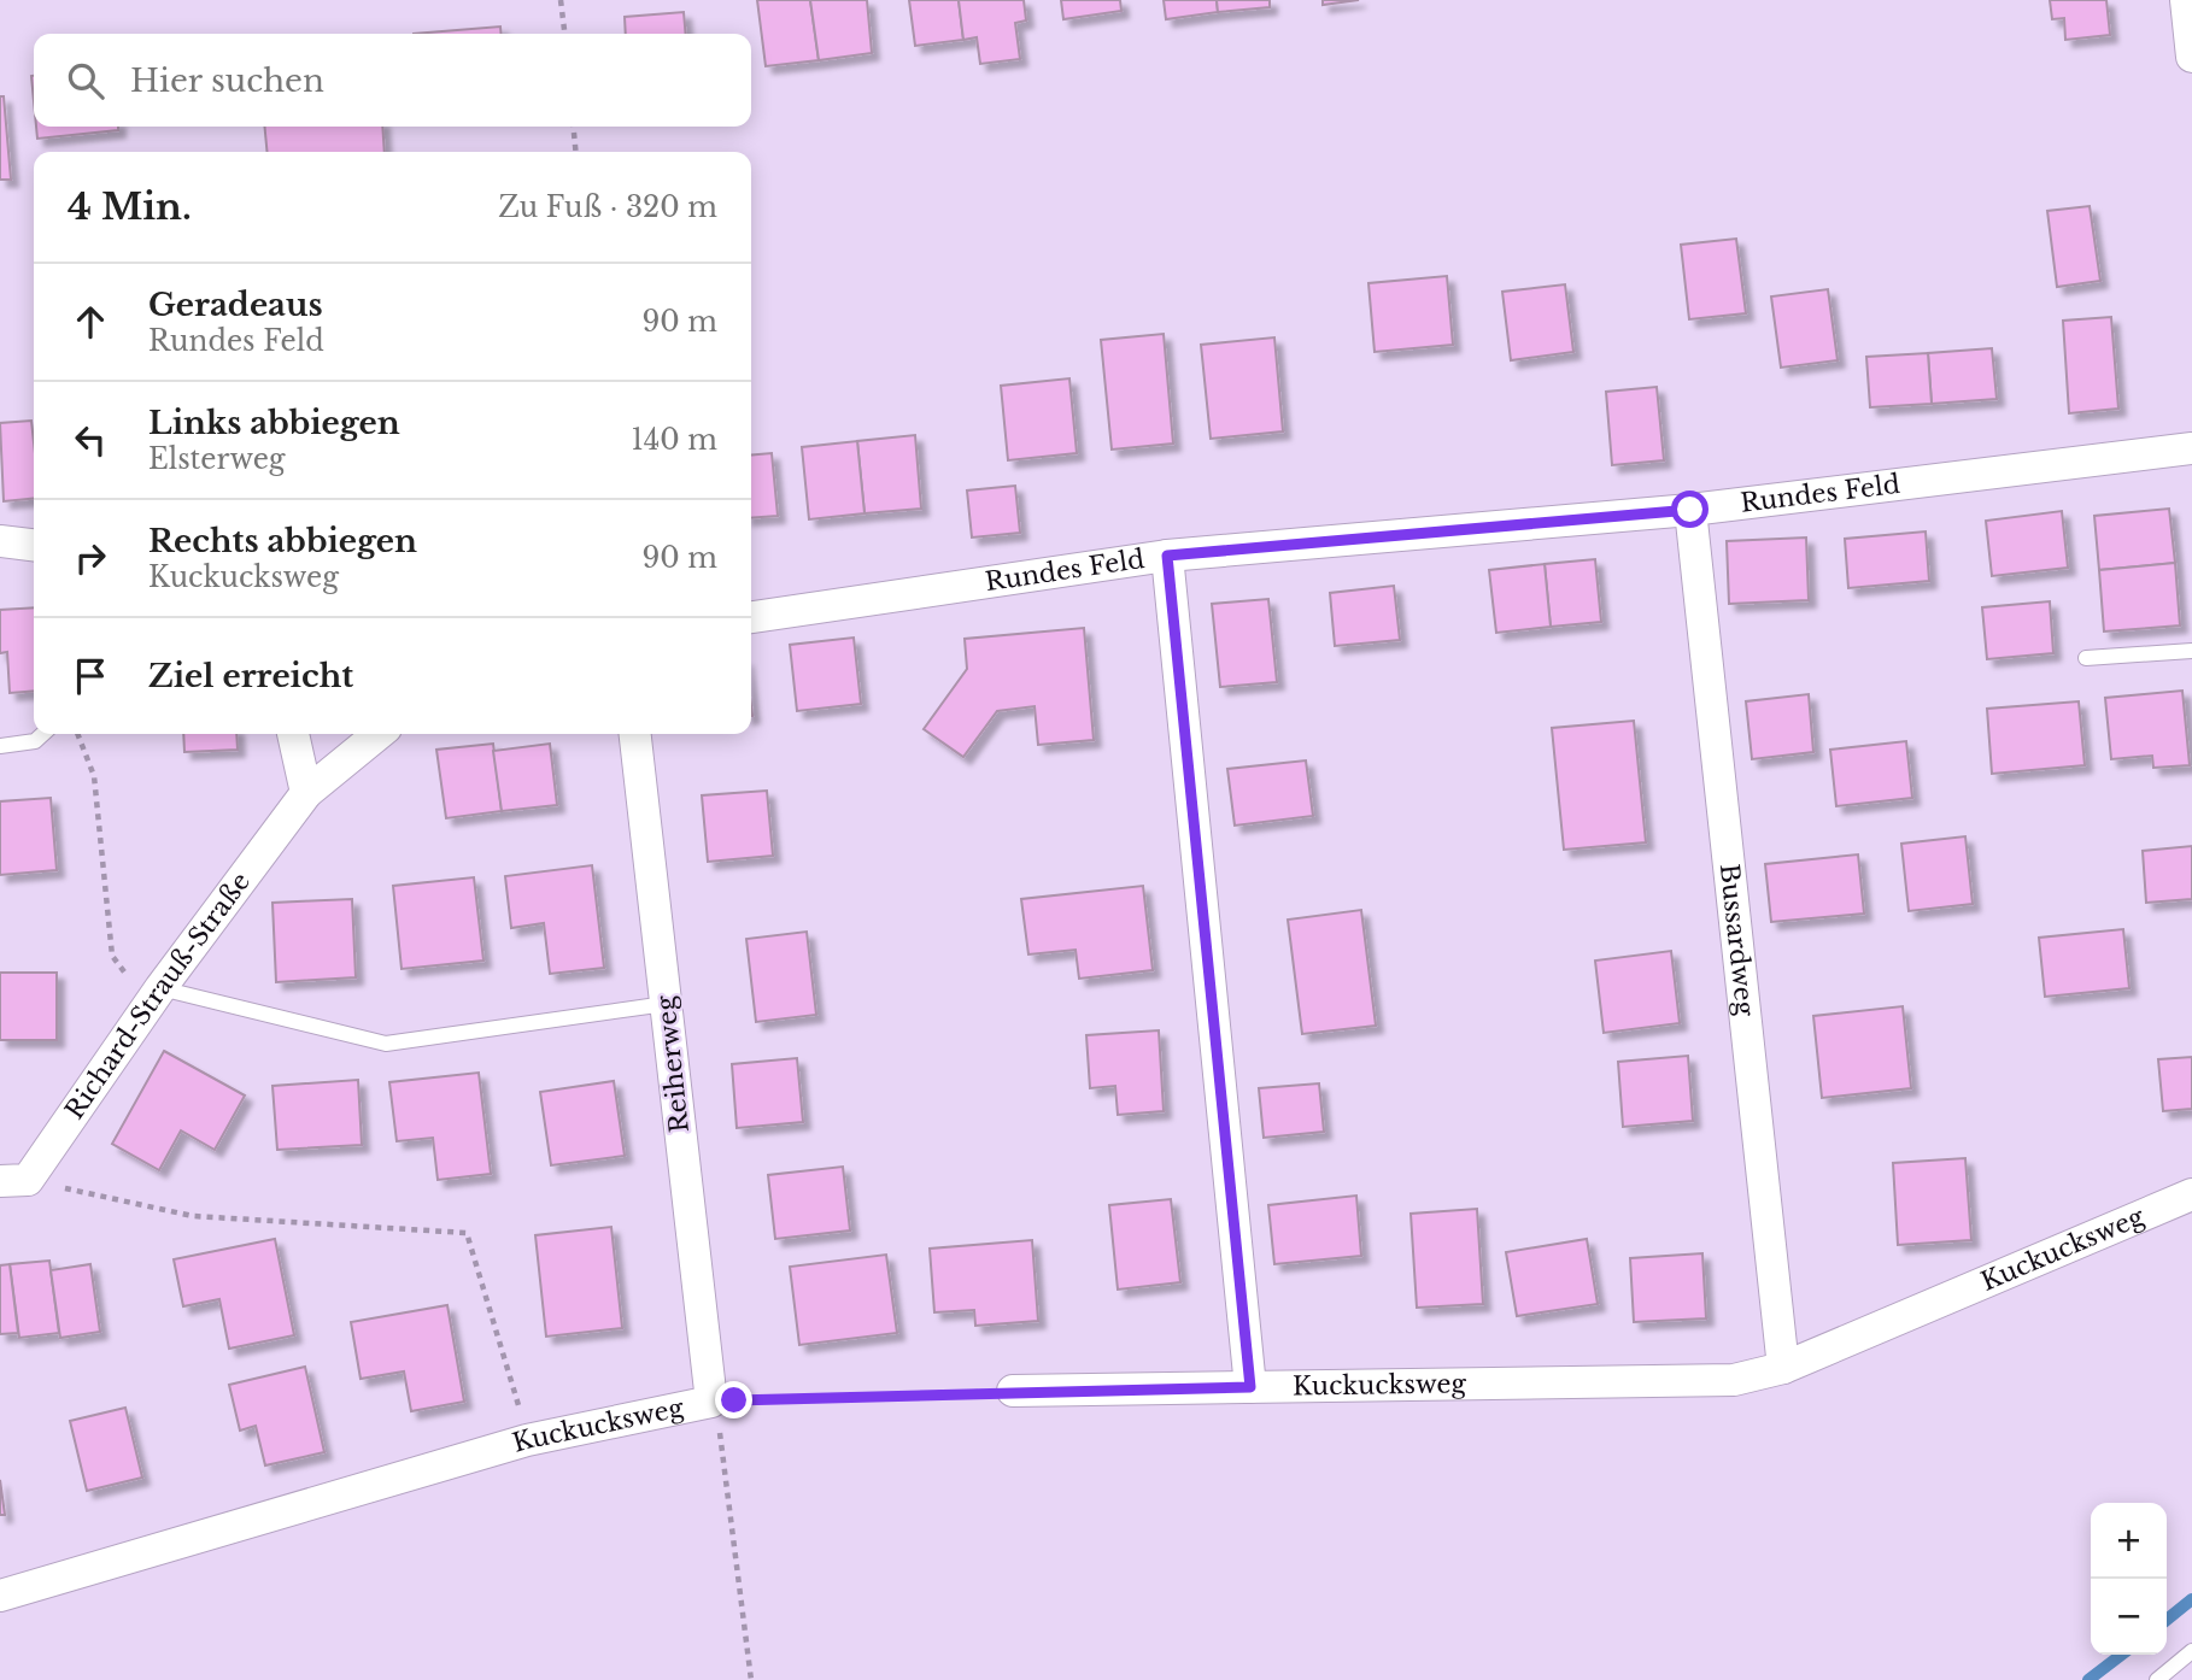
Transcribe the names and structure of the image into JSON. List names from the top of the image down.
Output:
{
  "streets": {
    "street": [
      "Rundes Feld",
      "Bussardweg",
      "Richard-Strauß-Straße",
      "Reiherweg",
      "Kuckucksweg"
    ]
  },
  "crossings": [
    ["Rundes Feld", "Bussardweg"],
    ["Bussardweg", "Kuckucksweg"],
    ["Reiherweg", "Kuckucksweg"]
  ],
  "page": {
    "search": "Hier suchen",
    "heading": ["4 Min.", "Zu Fuß · 320 m"],
    "list": [
      ["Geradeaus", "Rundes Feld", "90 m"],
      ["Links abbiegen", "Elsterweg", "140 m"],
      ["Rechts abbiegen", "Kuckucksweg", "90 m"],
      "Ziel erreicht"
    ],
    "map_buttons": ["+", "−"]
  }
}
